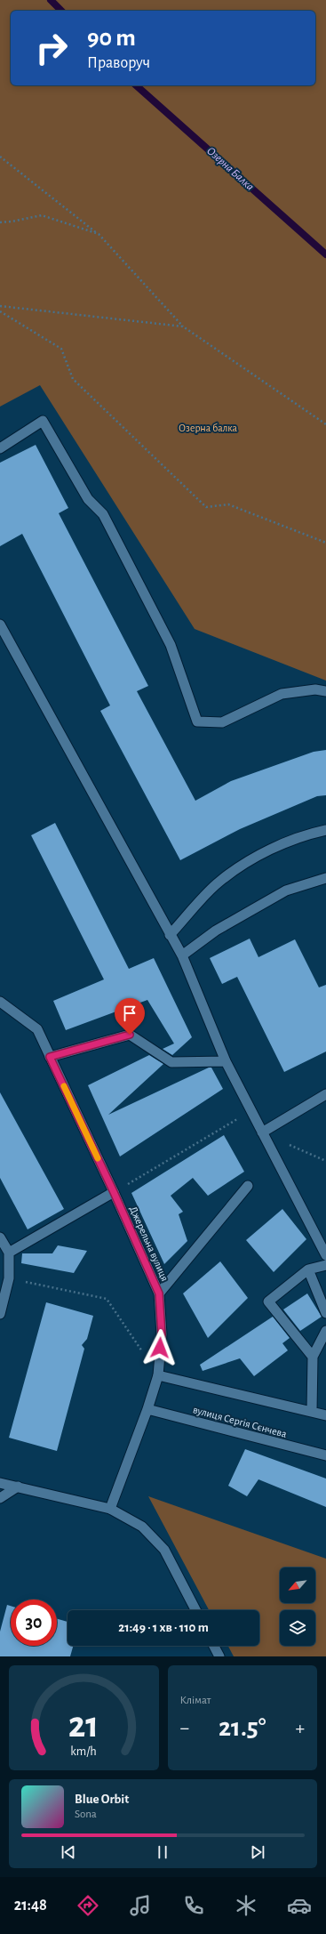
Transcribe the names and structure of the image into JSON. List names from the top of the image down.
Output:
{
  "streets": {
    "street": ["Джерельна вулиця", "вулиця Сергія Сєнчева"]
  },
  "crossings": [
    ["Джерельна вулиця", "вулиця Сергія Сєнчева"]
  ],
  "water": ["Озерна Балка"],
  "parks": ["Озерна балка"],
  "north": "bottom left",
  "page": {
    "turn": ["90 m", "Праворуч"],
    "limit": "30",
    "trip": "21:49 · 1 хв · 110 m",
    "tile": "Клімат",
    "heat": ["−", "21.5°", "+"],
    "song": ["Blue Orbit", "Sona"],
    "tabs": "21:48",
    "gauge": ["21", "km/h"]
  }
}
